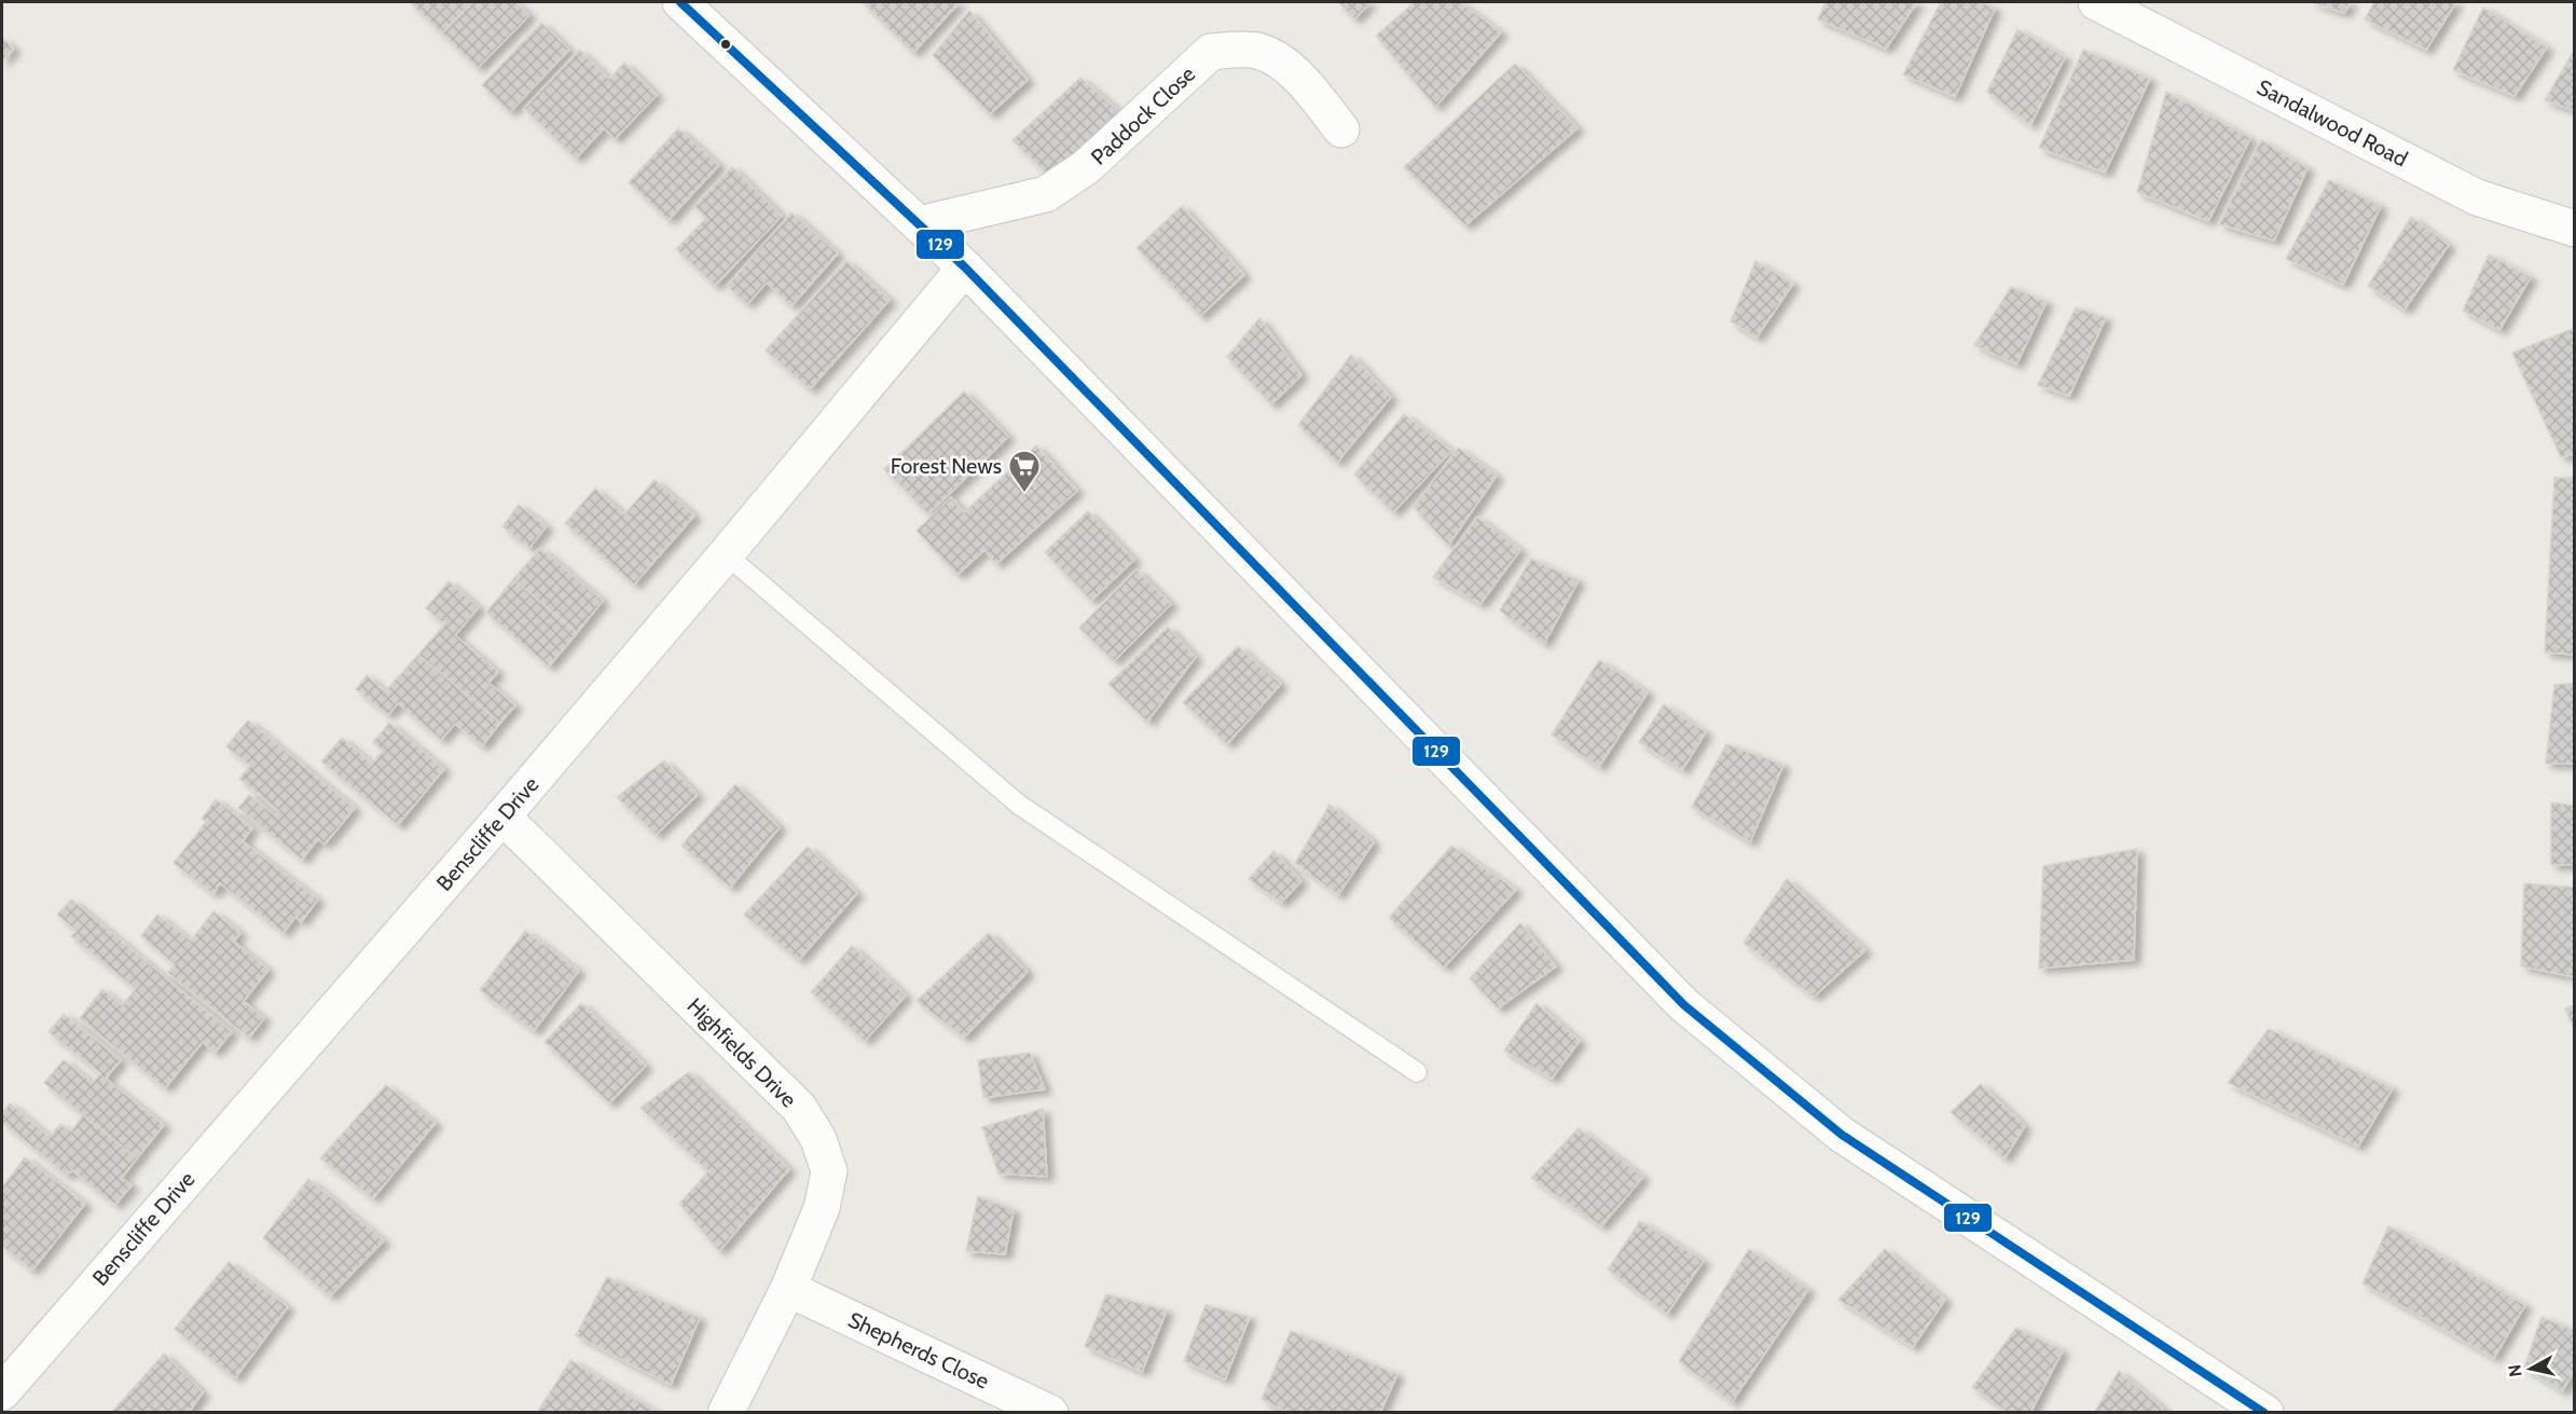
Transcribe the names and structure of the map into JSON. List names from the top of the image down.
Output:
{
  "streets": {
    "street": [
      "Paddock Close",
      "Sandalwood Road",
      "Benscliffe Drive",
      "Highfields Drive",
      "Shepherds Close"
    ]
  },
  "crossings": [
    ["Benscliffe Drive", "Highfields Drive"],
    ["Highfields Drive", "Shepherds Close"]
  ],
  "places": {
    "supermarket": ["Forest News"]
  },
  "lines": ["transit line 129"],
  "north": "left"
}
